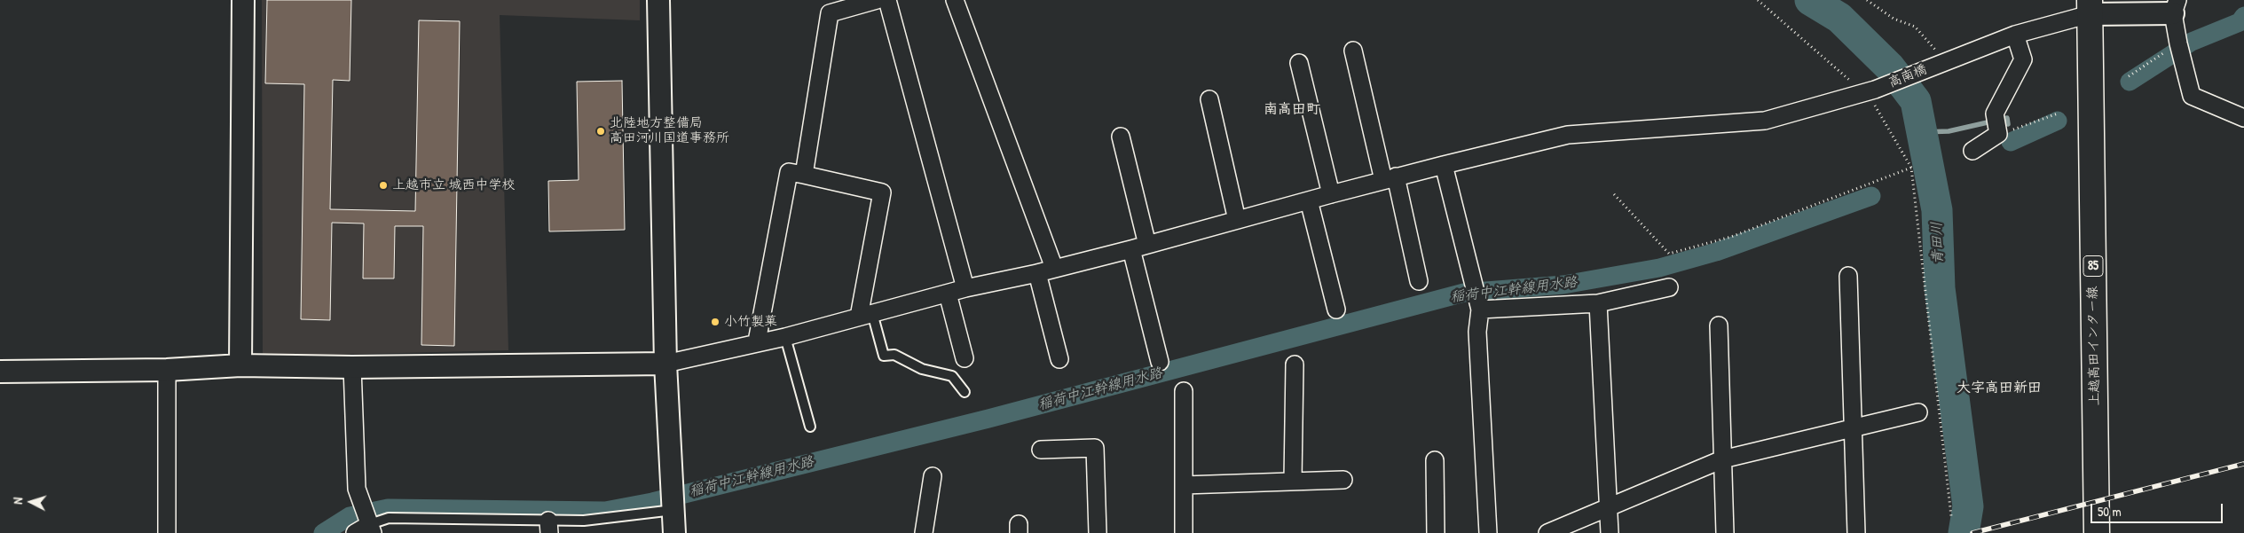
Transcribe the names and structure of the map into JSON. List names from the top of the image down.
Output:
{
  "streets": {
    "main road": ["85", "上越高田インター線"],
    "street": ["高南橋"]
  },
  "crossings": [
    ["高南橋", "上越高田インター線"]
  ],
  "districts": ["南高田町", "大字高田新田"],
  "water": ["青田川", "稲荷中江幹線用水路"],
  "places": ["北陸地方整備局 高田河川国道事務所", "上越市立 城西中学校", "小竹製菓"],
  "scale_bar": "50 m",
  "north": "left"
}
